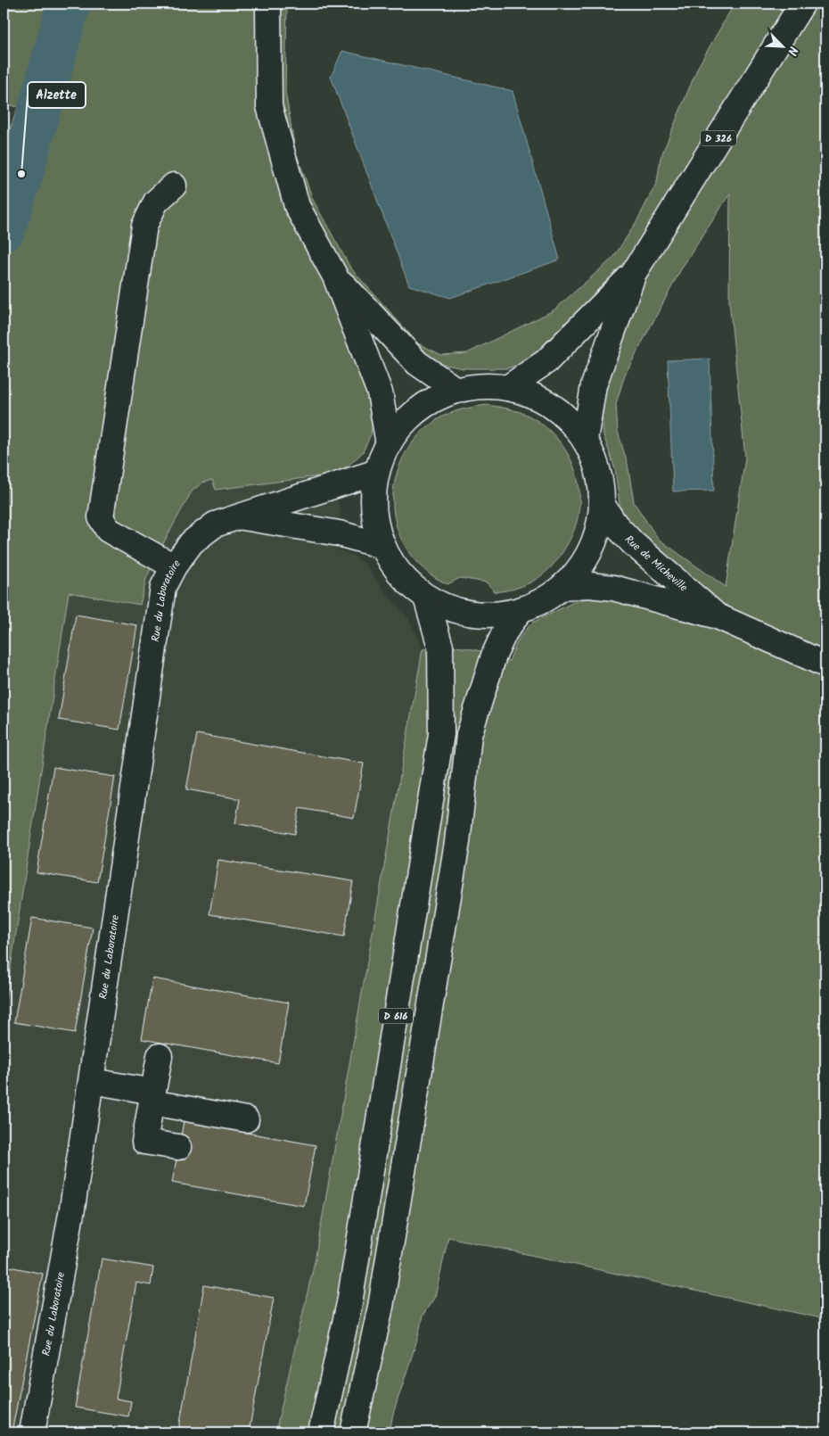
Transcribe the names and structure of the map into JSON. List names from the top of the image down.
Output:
{
  "streets": {
    "main road": [
      "D 326",
      "Rue de Micheville",
      "Rue du Laboratoire",
      "D 616"
    ]
  },
  "places": ["Alzette"],
  "north": "bottom right"
}
